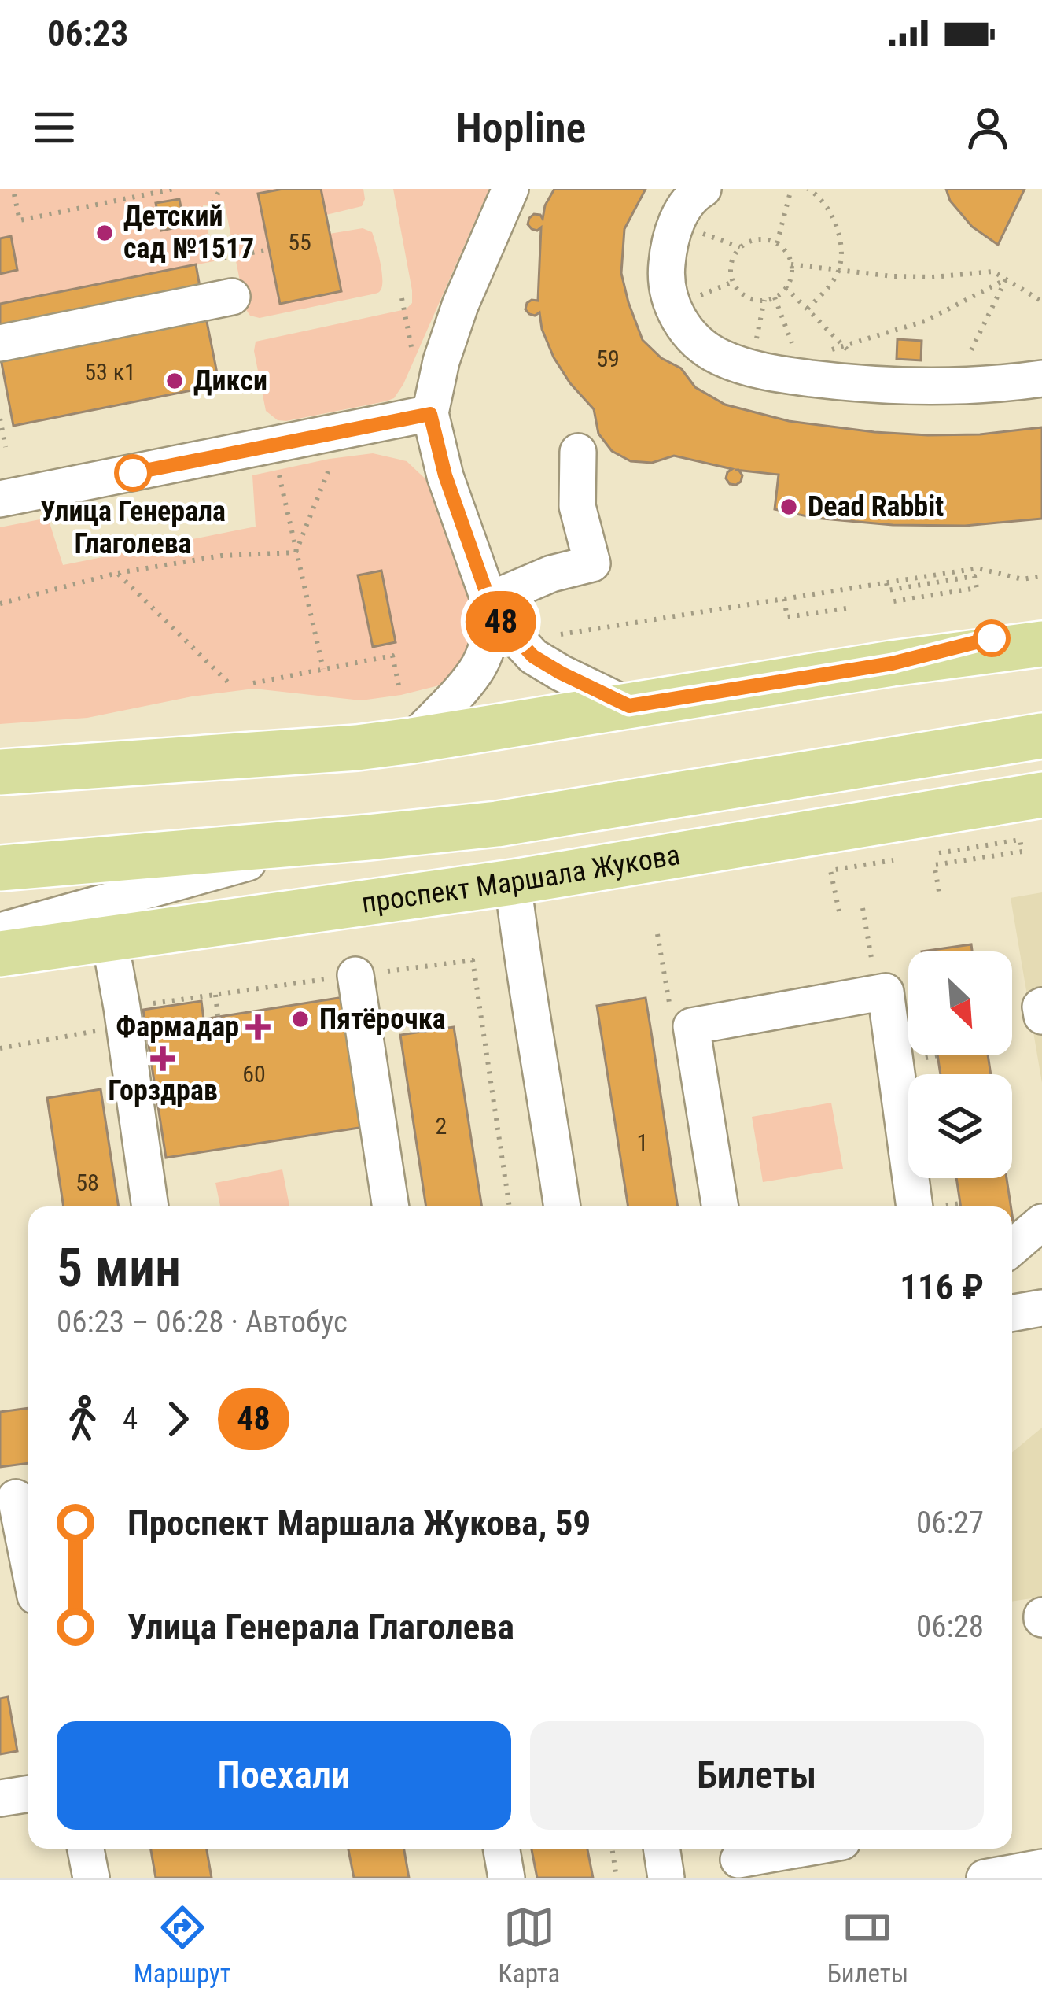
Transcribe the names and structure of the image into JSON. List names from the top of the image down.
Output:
{
  "streets": {
    "main road": ["проспект Маршала Жукова"]
  },
  "places": {
    "other": [
      "Детский сад №1517",
      "Дикси",
      "Улица Генерала Глаголева",
      "Dead Rabbit",
      "Пятёрочка"
    ],
    "health": ["Фармадар", "Горздрав"]
  },
  "lines": ["bus line 48"],
  "house_numbers": [
    "55",
    "59",
    "53 к1",
    "60",
    "2",
    "1",
    "58"
  ],
  "north": "bottom right",
  "page": {
    "status": "06:23",
    "header": "Hopline",
    "on_map": "48",
    "heading": ["5 мин", "06:23 – 06:28 · Автобус", "116 ₽"],
    "legs": ["4", "48"],
    "list": [
      {
        "name": "Проспект Маршала Жукова, 59",
        "value": "06:27"
      },
      {
        "name": "Улица Генерала Глаголева",
        "value": "06:28"
      }
    ],
    "buttons": ["Поехали", "Билеты"],
    "tabs": ["Маршрут", "Карта", "Билеты"]
  }
}
